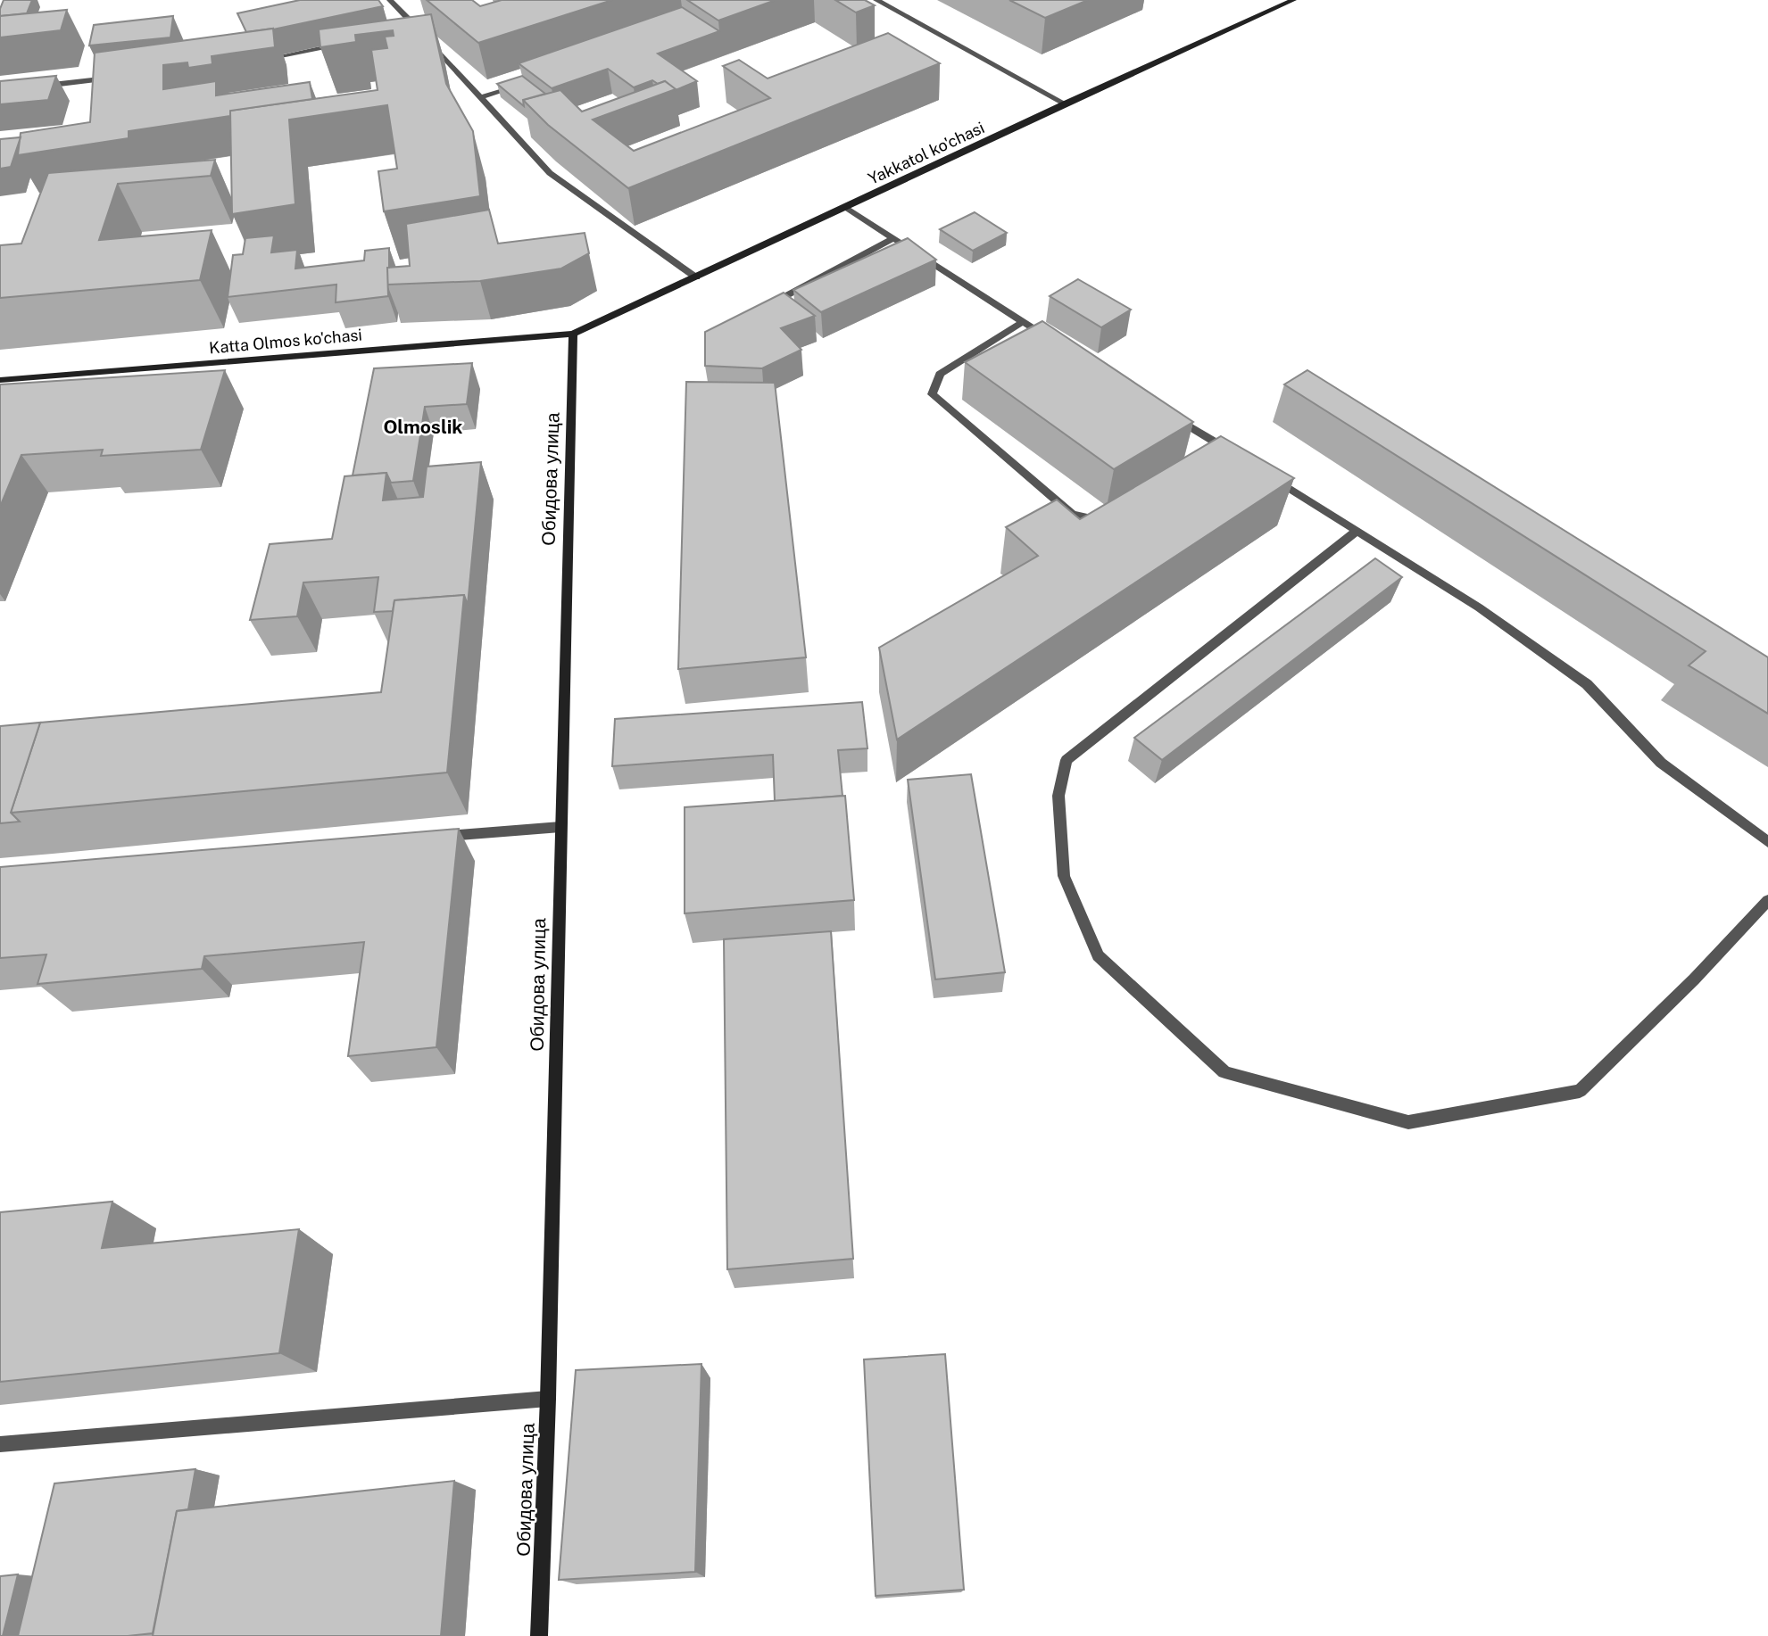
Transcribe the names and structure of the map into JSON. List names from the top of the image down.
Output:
{
  "streets": {
    "street": ["Yakkatol ko'chasi", "Katta Olmos ko'chasi", "Обидова улица"]
  },
  "crossings": [
    ["Yakkatol ko'chasi", "Katta Olmos ko'chasi"],
    ["Yakkatol ko'chasi", "Обидова улица"],
    ["Katta Olmos ko'chasi", "Обидова улица"]
  ],
  "districts": ["Olmoslik"]
}
